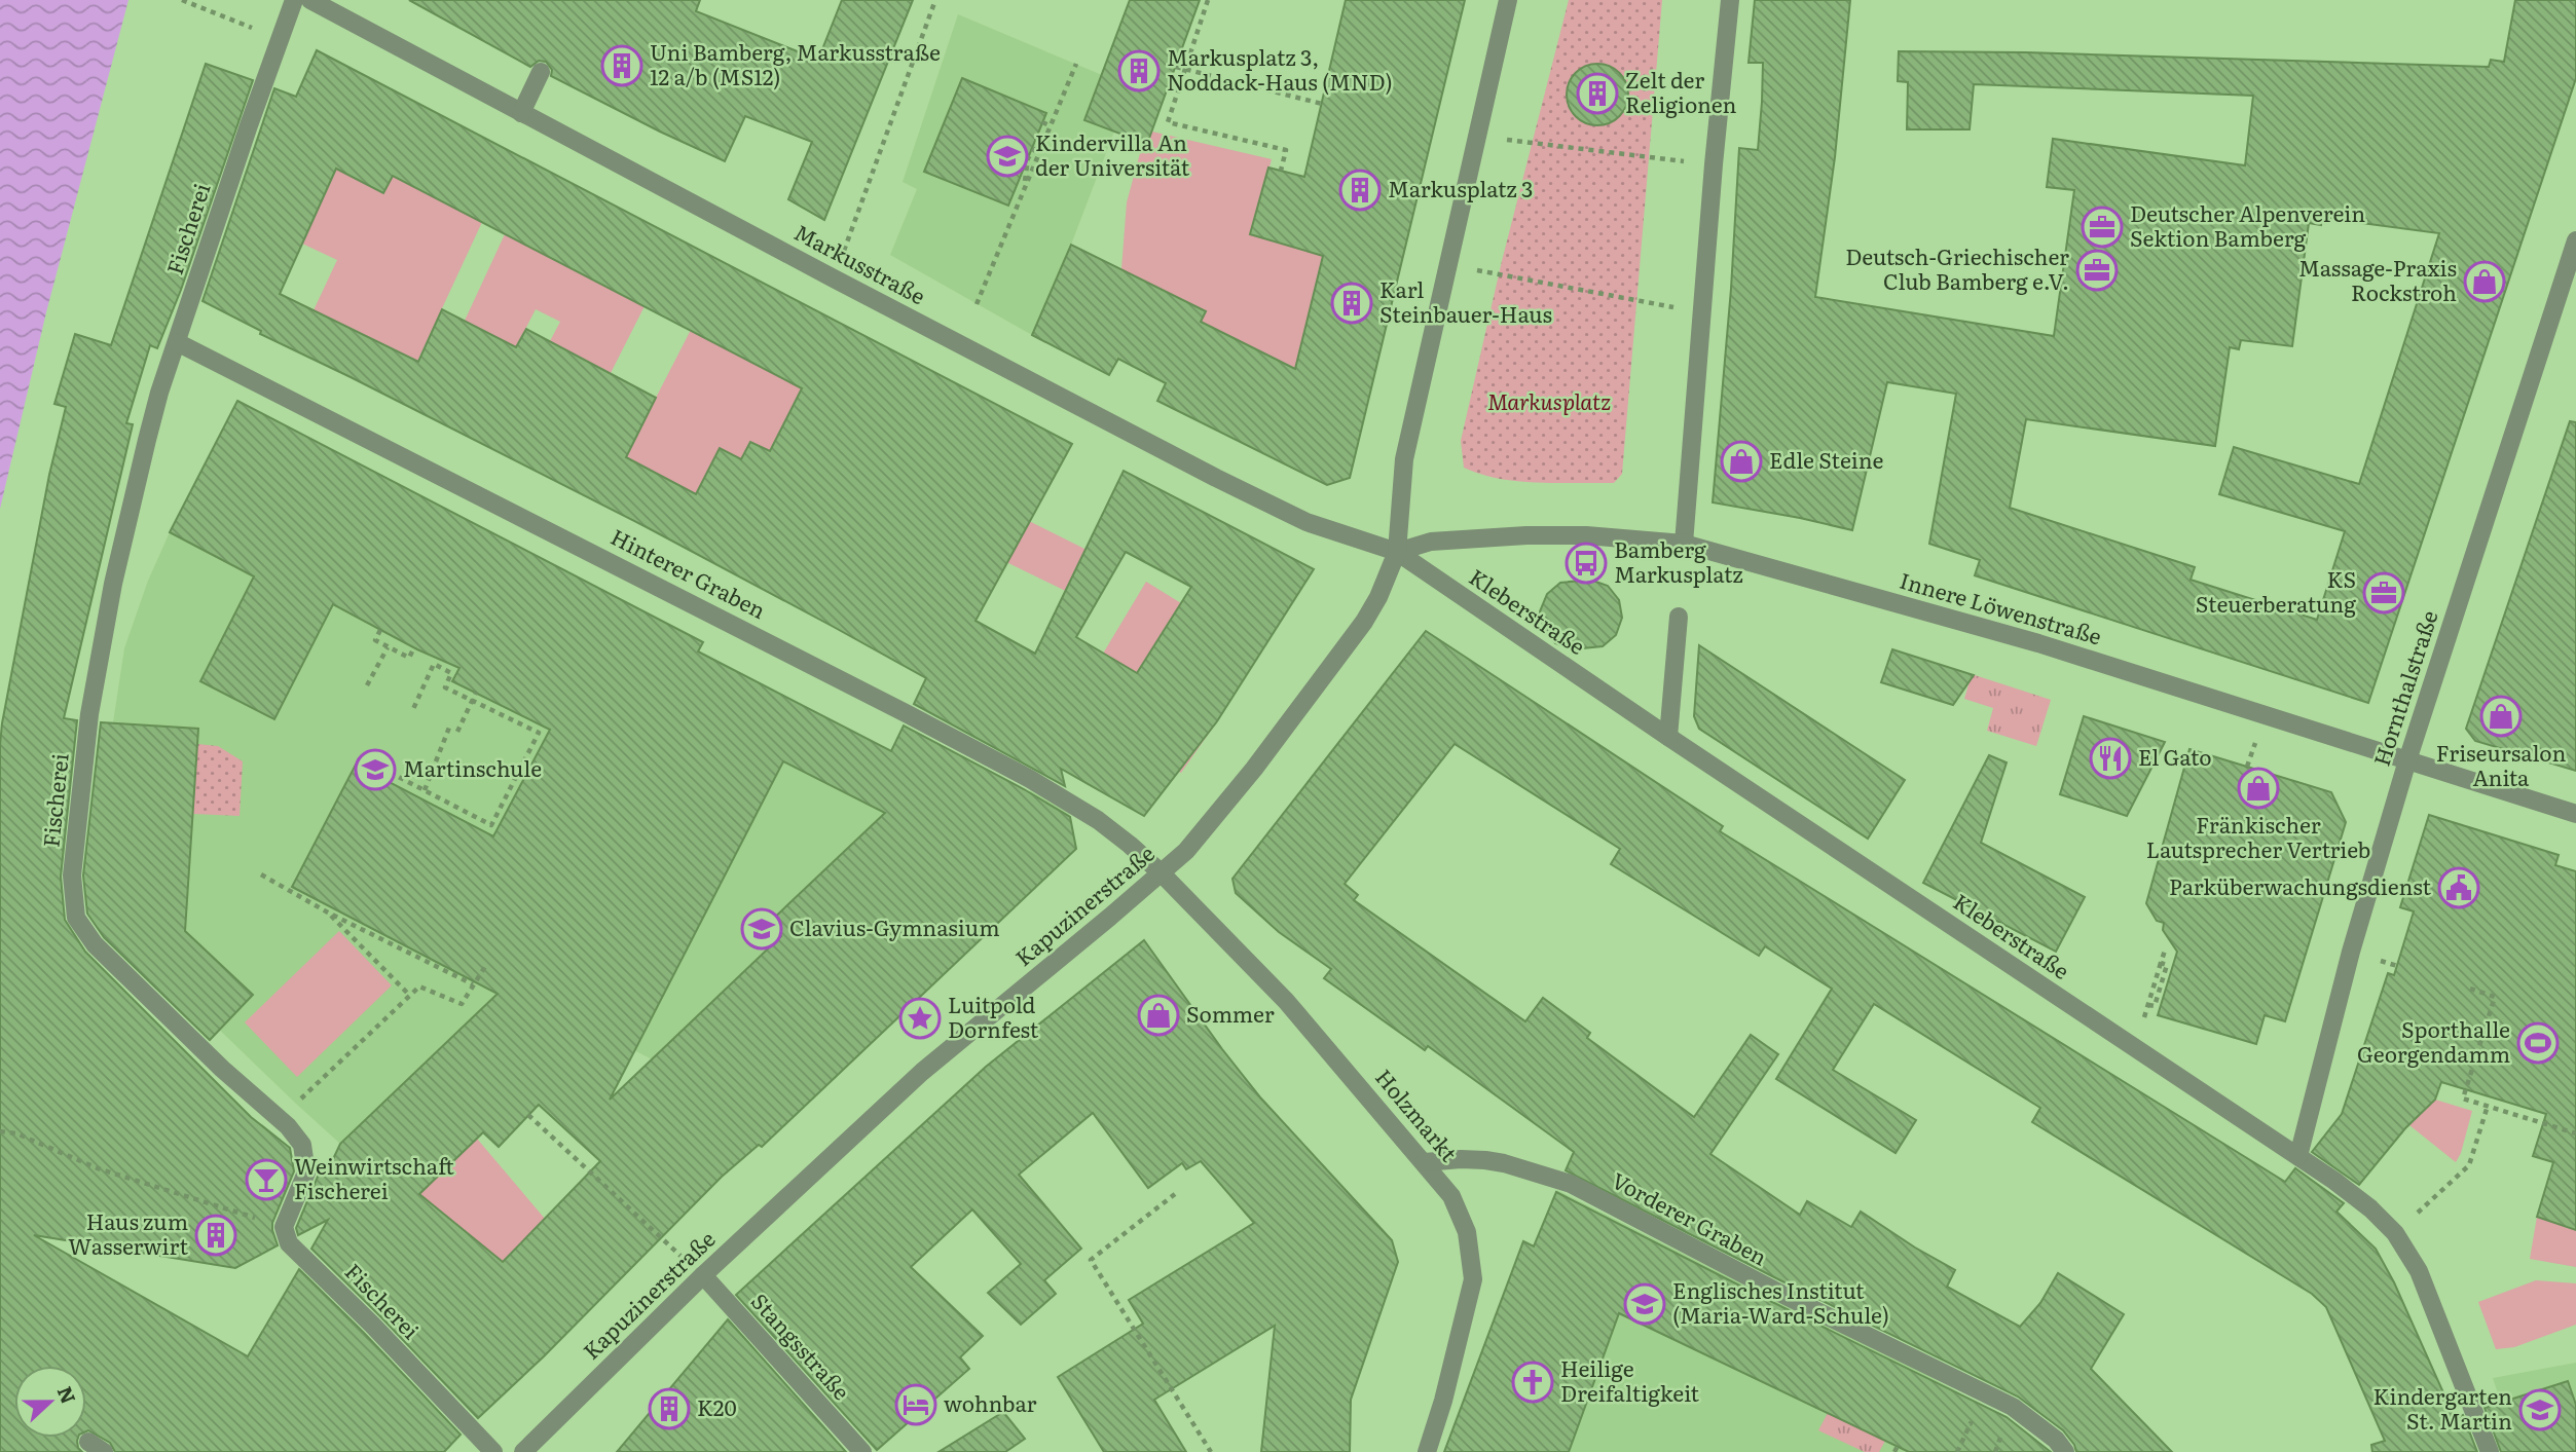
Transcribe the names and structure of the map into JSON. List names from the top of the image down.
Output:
{
  "streets": {
    "street": [
      "Fischerei",
      "Markusstraße",
      "Hinterer Graben",
      "Innere Löwenstraße",
      "Kleberstraße",
      "Hornthalstraße",
      "Kapuzinerstraße",
      "Holzmarkt",
      "Vorderer Graben",
      "Stangsstraße"
    ]
  },
  "crossings": [
    ["Fischerei", "Hinterer Graben"],
    ["Markusstraße", "Innere Löwenstraße"],
    ["Markusstraße", "Kleberstraße"],
    ["Markusstraße", "Kapuzinerstraße"],
    ["Hinterer Graben", "Kapuzinerstraße"],
    ["Hinterer Graben", "Holzmarkt"],
    ["Innere Löwenstraße", "Kleberstraße"],
    ["Innere Löwenstraße", "Hornthalstraße"],
    ["Innere Löwenstraße", "Kapuzinerstraße"],
    ["Kleberstraße", "Hornthalstraße"],
    ["Kleberstraße", "Kapuzinerstraße"],
    ["Kapuzinerstraße", "Holzmarkt"],
    ["Kapuzinerstraße", "Stangsstraße"],
    ["Holzmarkt", "Vorderer Graben"]
  ],
  "parks": ["Markusplatz"],
  "places": {
    "building": [
      "Uni Bamberg, Markusstraße 12 a/b (MS12)",
      "Markusplatz 3, Noddack-Haus (MND)",
      "Zelt der Religionen",
      "Markusplatz 3",
      "Karl Steinbauer-Haus",
      "Haus zum Wasserwirt",
      "K20"
    ],
    "school or university": [
      "Kindervilla An der Universität",
      "Martinschule",
      "Clavius-Gymnasium",
      "Englisches Institut (Maria-Ward-Schule)",
      "Kindergarten St. Martin"
    ],
    "office": ["Deutscher Alpenverein Sektion Bamberg", "Deutsch-Griechischer Club Bamberg e.V.", "KS Steuerberatung"],
    "shop": [
      "Massage-Praxis Rockstroh",
      "Edle Steine",
      "Friseursalon Anita",
      "Fränkischer Lautsprecher Vertrieb",
      "Sommer"
    ],
    "bus stop": ["Bamberg Markusplatz"],
    "restaurant": ["El Gato"],
    "public building": ["Parküberwachungsdienst"],
    "place": ["Luitpold Dornfest"],
    "sports": ["Sporthalle Georgendamm"],
    "bar": ["Weinwirtschaft Fischerei"],
    "church": ["Heilige Dreifaltigkeit"],
    "hotel": ["wohnbar"]
  },
  "north": "right"
}
